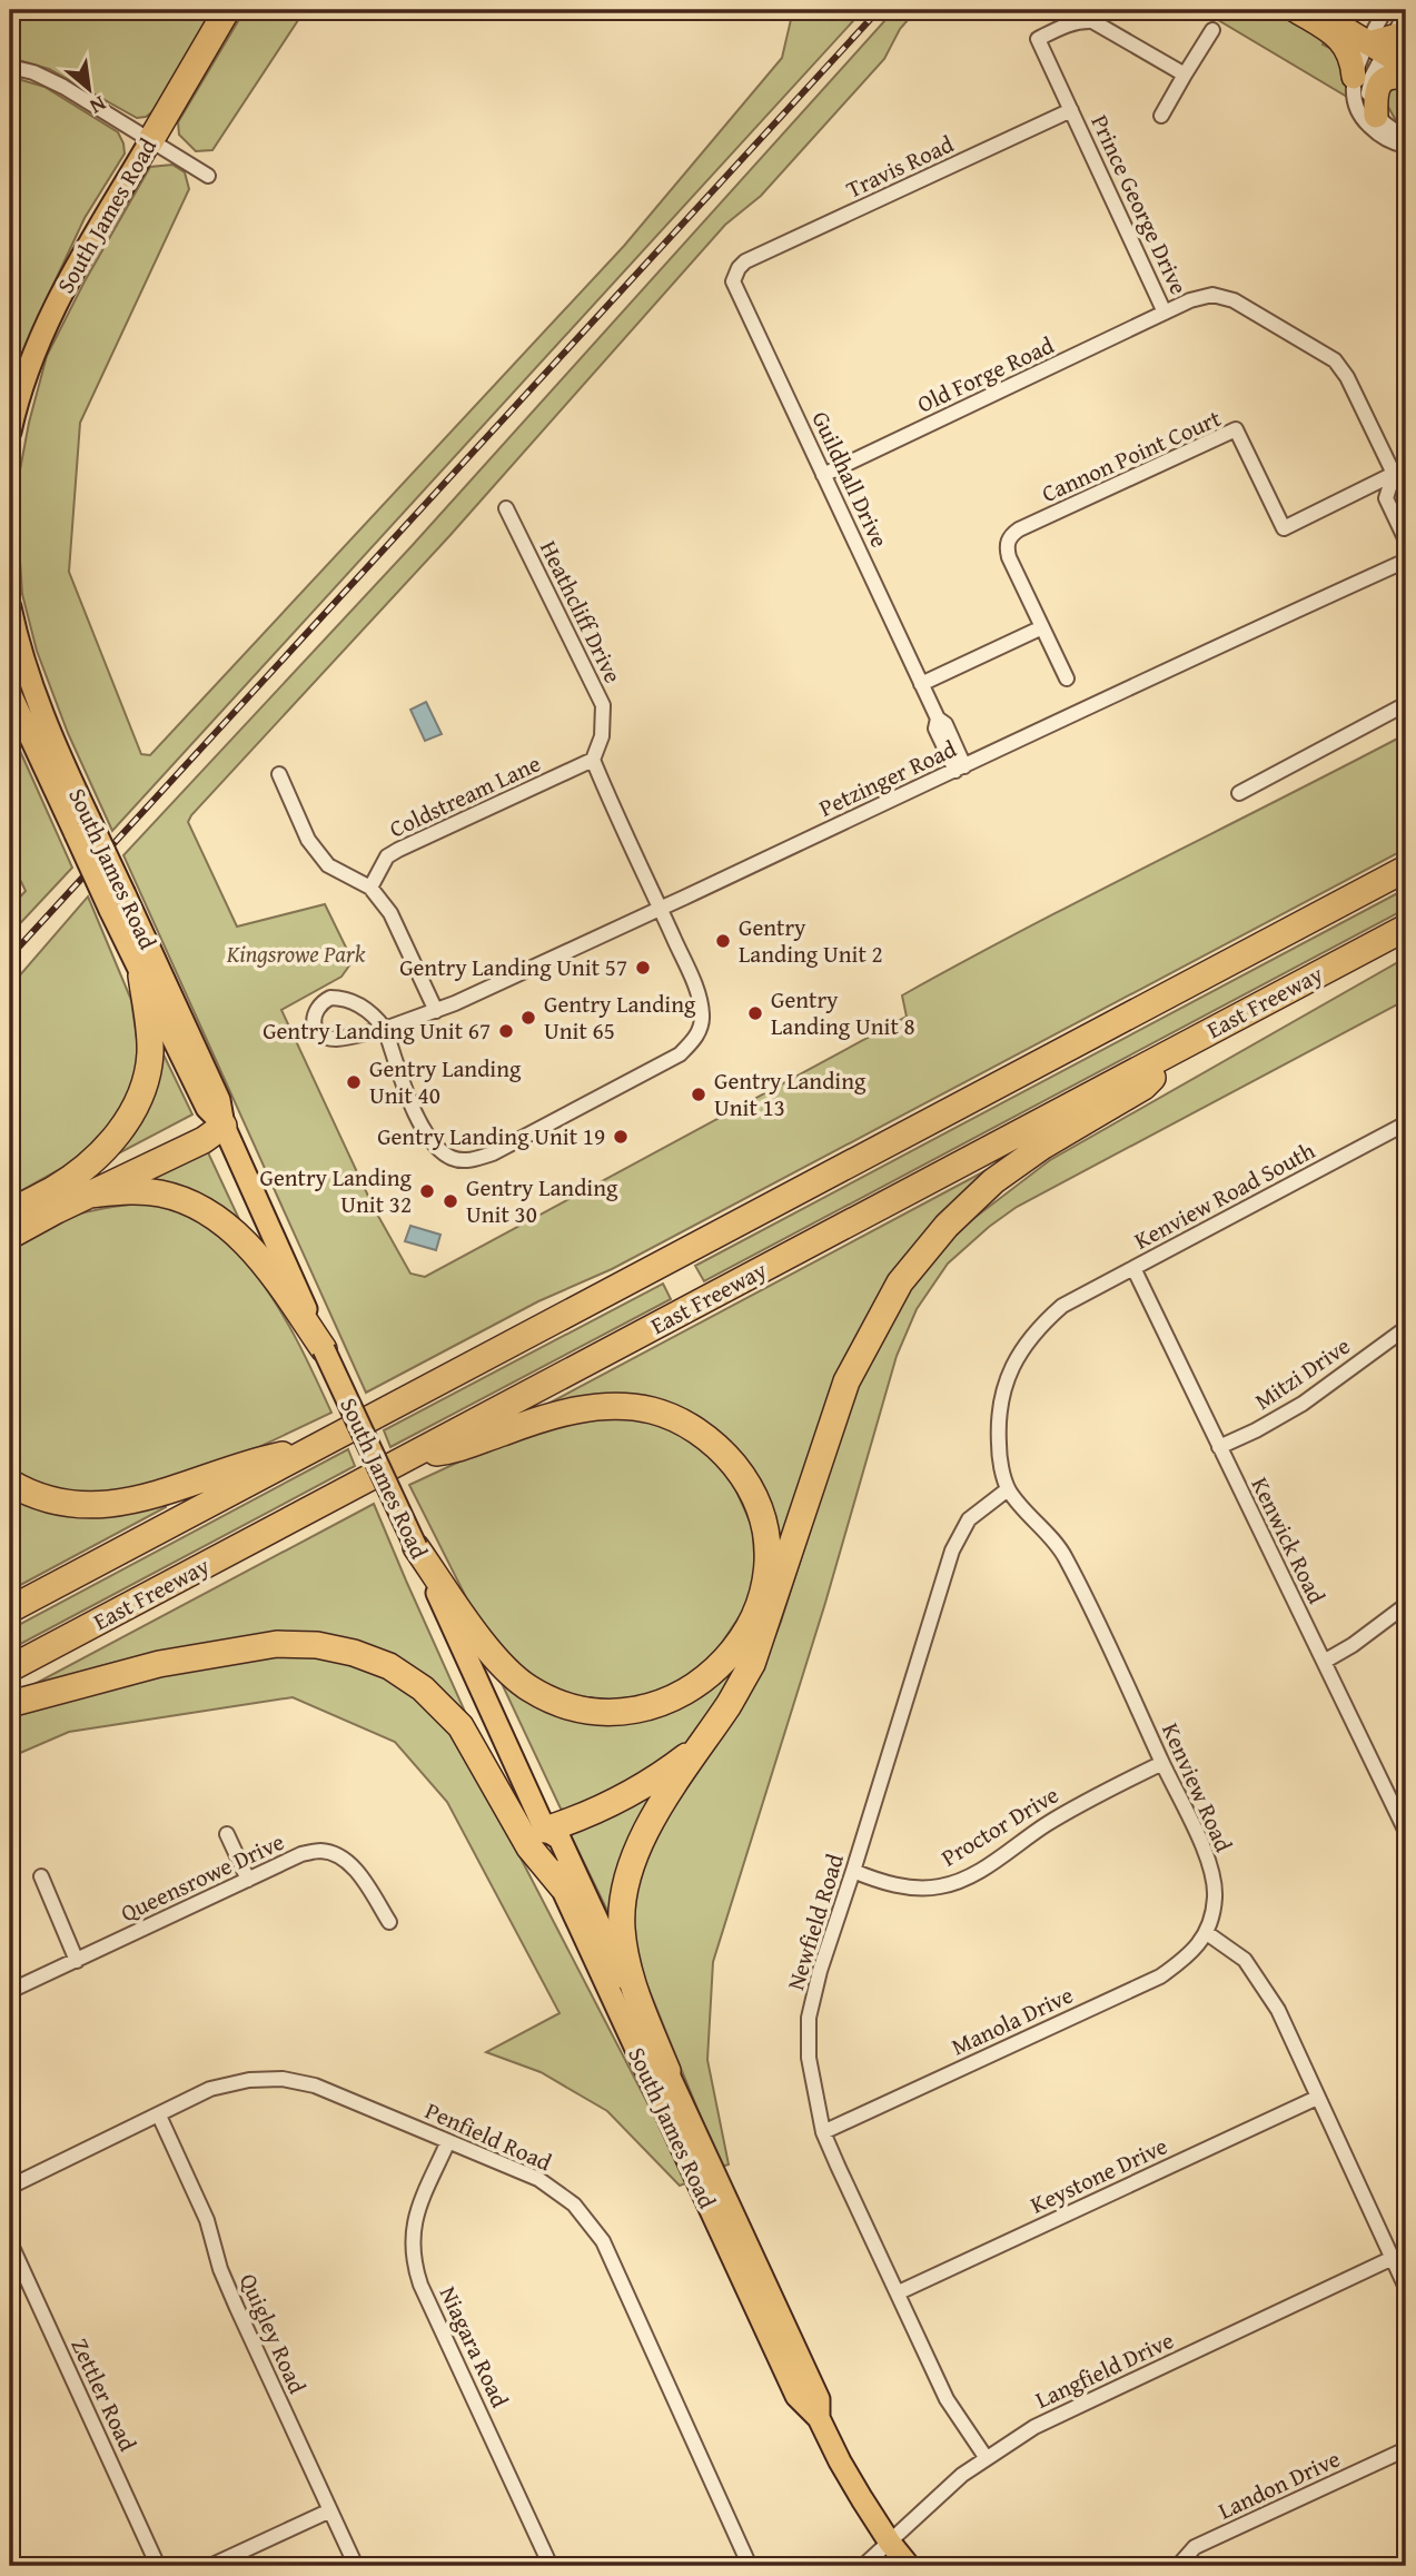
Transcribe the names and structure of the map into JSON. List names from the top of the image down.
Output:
{
  "streets": {
    "highway": ["South James Road", "East Freeway"],
    "street": [
      "Travis Road",
      "Prince George Drive",
      "Old Forge Road",
      "Cannon Point Court",
      "Guildhall Drive",
      "Heathcliff Drive",
      "Petzinger Road",
      "Coldstream Lane",
      "Kenview Road South",
      "Mitzi Drive",
      "Kenwick Road",
      "Kenview Road",
      "Proctor Drive",
      "Queensrowe Drive",
      "Newfield Road",
      "Manola Drive",
      "Penfield Road",
      "Keystone Drive",
      "Quigley Road",
      "Niagara Road",
      "Langfield Drive",
      "Zettler Road",
      "Landon Drive"
    ]
  },
  "crossings": [
    ["Travis Road", "Prince George Drive"],
    ["Travis Road", "Guildhall Drive"],
    ["Prince George Drive", "Old Forge Road"],
    ["Prince George Drive", "Cannon Point Court"],
    ["South James Road", "Langfield Drive"],
    ["Old Forge Road", "Guildhall Drive"],
    ["Guildhall Drive", "Petzinger Road"],
    ["Heathcliff Drive", "Coldstream Lane"],
    ["Kenview Road South", "Kenwick Road"],
    ["Kenview Road South", "Kenview Road"],
    ["Mitzi Drive", "Kenwick Road"],
    ["Kenview Road", "Proctor Drive"],
    ["Kenview Road", "Newfield Road"],
    ["Kenview Road", "Manola Drive"],
    ["Proctor Drive", "Newfield Road"],
    ["Newfield Road", "Manola Drive"],
    ["Newfield Road", "Keystone Drive"],
    ["Newfield Road", "Langfield Drive"],
    ["Penfield Road", "Quigley Road"],
    ["Penfield Road", "Niagara Road"]
  ],
  "parks": ["Kingsrowe Park"],
  "places": [
    "Gentry Landing Unit 2",
    "Gentry Landing Unit 57",
    "Gentry Landing Unit 8",
    "Gentry Landing Unit 65",
    "Gentry Landing Unit 67",
    "Gentry Landing Unit 40",
    "Gentry Landing Unit 13",
    "Gentry Landing Unit 19",
    "Gentry Landing Unit 32",
    "Gentry Landing Unit 30"
  ],
  "north": "bottom right"
}
